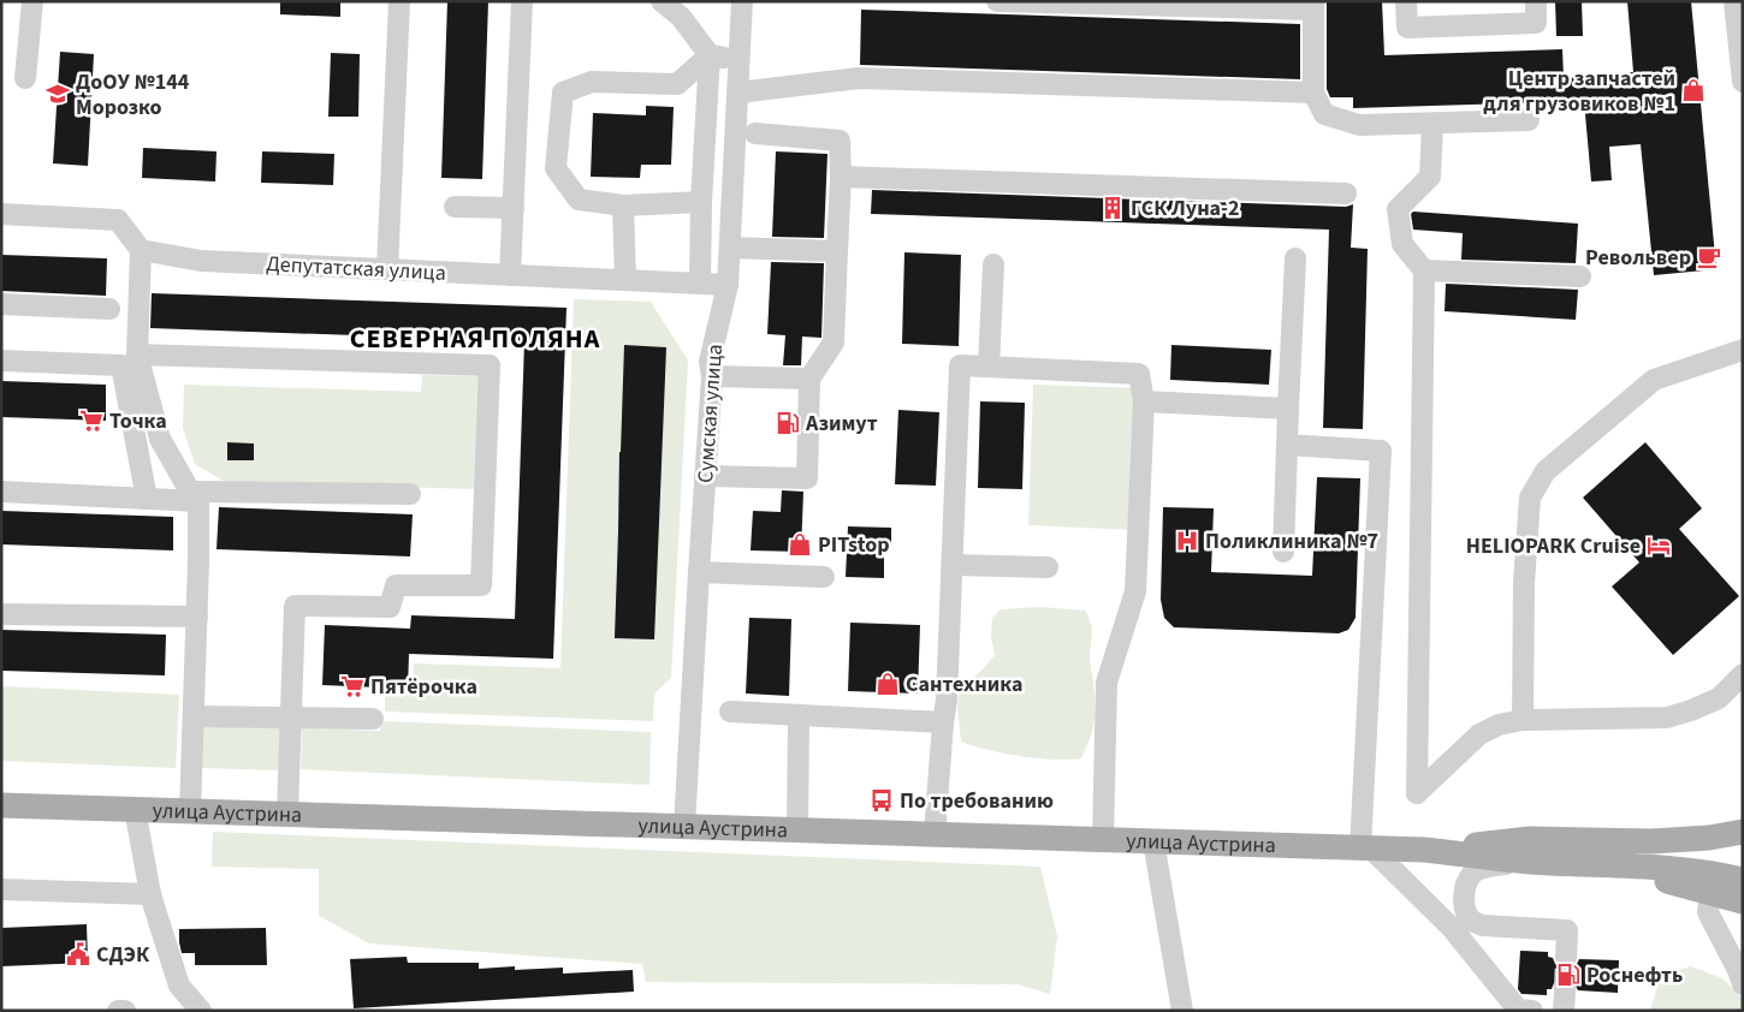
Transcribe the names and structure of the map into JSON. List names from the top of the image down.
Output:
{
  "streets": {
    "main road": ["улица Аустрина"],
    "street": ["Депутатская улица", "Сумская улица"]
  },
  "crossings": [
    ["Депутатская улица", "Сумская улица"],
    ["Сумская улица", "улица Аустрина"]
  ],
  "districts": ["СЕВЕРНАЯ ПОЛЯНА"],
  "places": {
    "shop": ["Центр запчастей для грузовиков №1", "PITstop", "Сантехника"],
    "school or university": ["ДоОУ №144 Морозко"],
    "building": ["ГСК Луна-2"],
    "cafe": ["Револьвер"],
    "supermarket": ["Точка", "Пятёрочка"],
    "fuel station": ["Азимут", "Роснефть"],
    "hospital": ["Поликлиника №7"],
    "hotel": ["HELIOPARK Cruise"],
    "bus stop": ["По требованию"],
    "public building": ["СДЭК"]
  }
}
